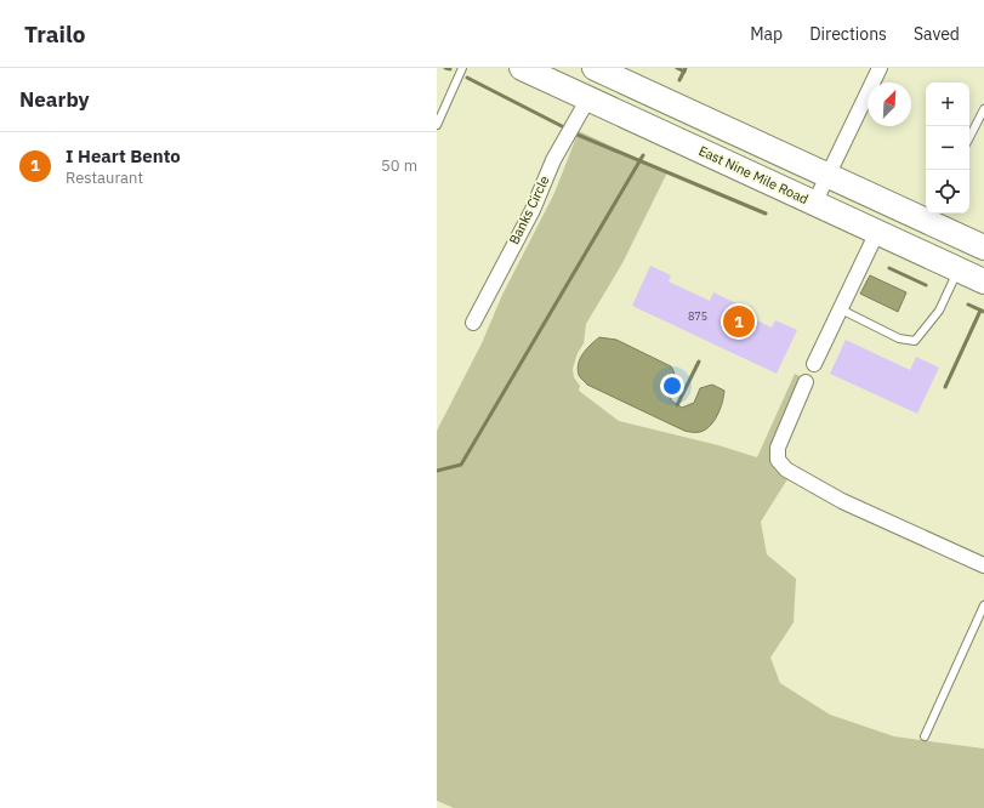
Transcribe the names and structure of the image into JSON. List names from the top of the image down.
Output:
{
  "streets": {
    "main road": ["East Nine Mile Road"],
    "street": ["Banks Circle"]
  },
  "crossings": [
    ["East Nine Mile Road", "Banks Circle"]
  ],
  "house_numbers": ["875"],
  "north": "top right",
  "page": {
    "header": "Trailo",
    "nav": ["Map", "Directions", "Saved"],
    "heading": "Nearby",
    "map_buttons": ["+", "−"],
    "list": [
      {
        "mark": "1",
        "name": "I Heart Bento",
        "note": "Restaurant",
        "value": "50 m"
      }
    ],
    "pins": "1"
  }
}
